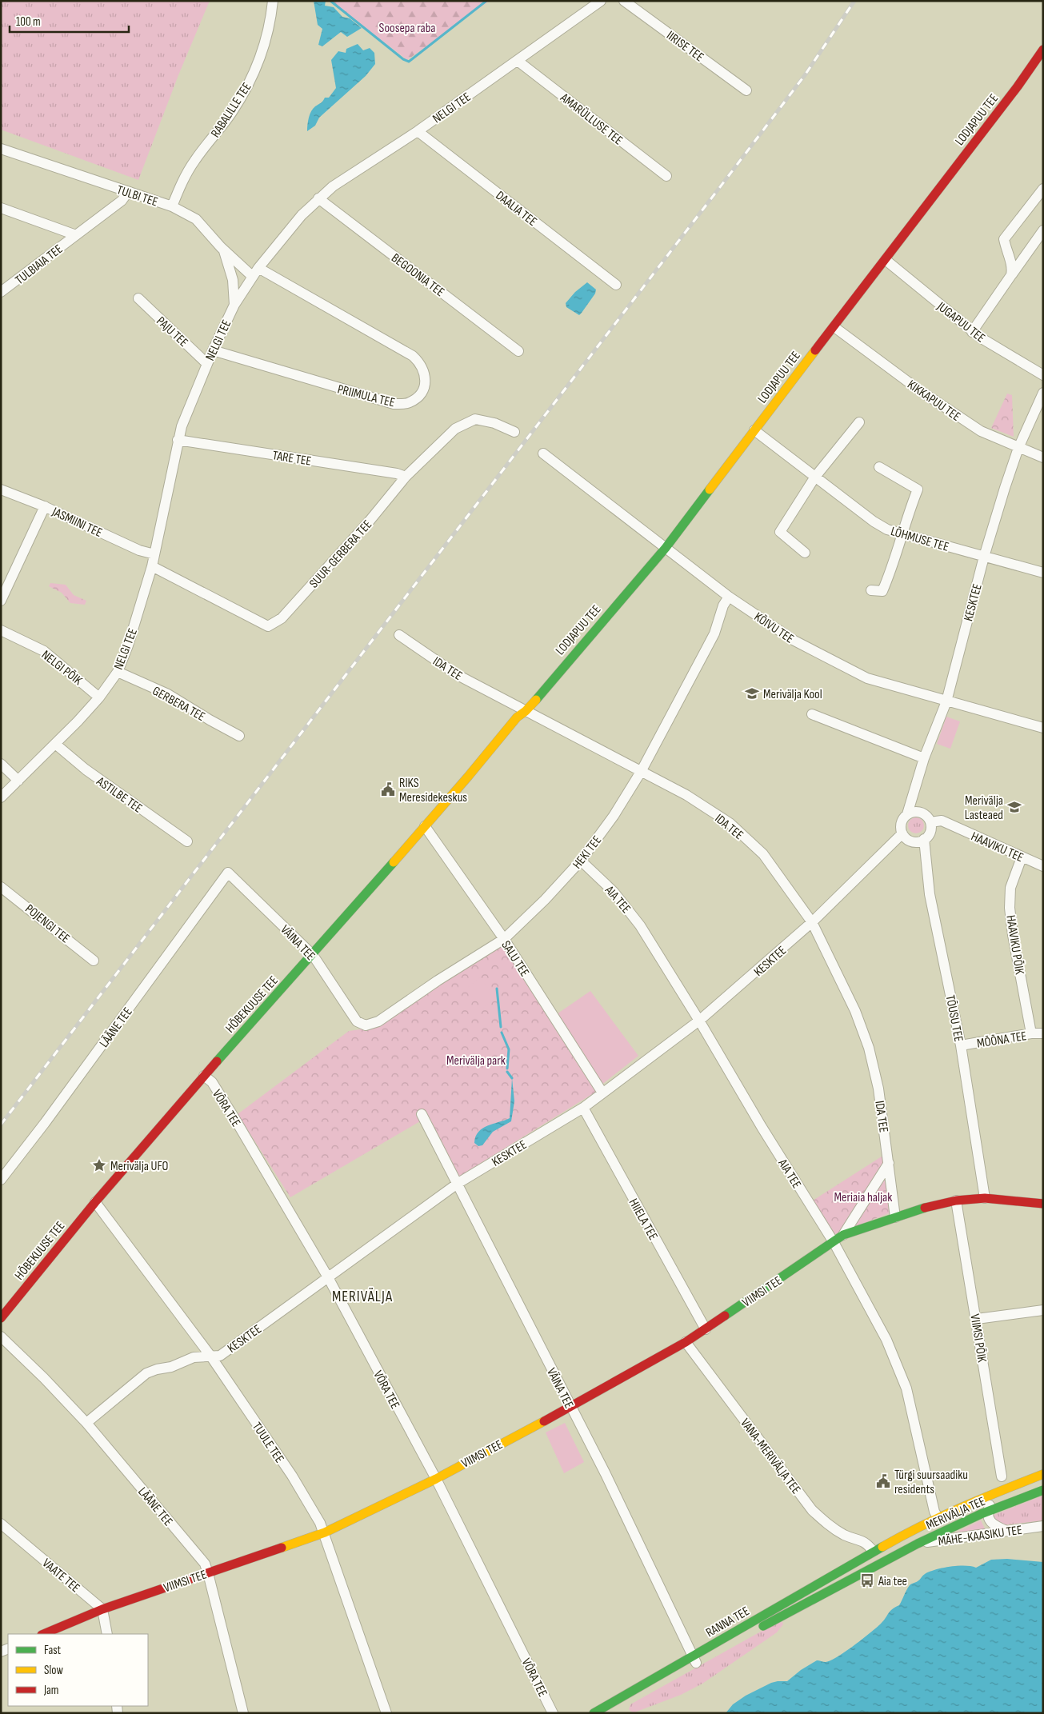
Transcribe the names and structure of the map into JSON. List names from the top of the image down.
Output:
{
  "streets": {
    "street": [
      "IIRISE TEE",
      "NELGI TEE",
      "RABALILLE TEE",
      "AMARÜLLUSE TEE",
      "LODJAPUU TEE",
      "TULBI TEE",
      "DAALIA TEE",
      "TULBIAIA TEE",
      "BEGOONIA TEE",
      "JUGAPUU TEE",
      "PAJU TEE",
      "PRIIMULA TEE",
      "KIKKAPUU TEE",
      "TARE TEE",
      "JASMIINI TEE",
      "LÕHMUSE TEE",
      "SUUR-GERBERA TEE",
      "KESKTEE",
      "KÕIVU TEE",
      "NELGI PÕIK",
      "IDA TEE",
      "GERBERA TEE",
      "ASTILBE TEE",
      "HAAVIKU TEE",
      "HEKI TEE",
      "AIA TEE",
      "POJENGI TEE",
      "VÄINA TEE",
      "HAAVIKU PÕIK",
      "SALU TEE",
      "HÕBEKUUSE TEE",
      "TÕUSU TEE",
      "LÄÄNE TEE",
      "MÕÕNA TEE",
      "VÕRA TEE",
      "HIIELA TEE",
      "VIIMSI TEE",
      "VIIMSI PÕIK",
      "TUULE TEE",
      "VANA-MERIVÄLJA TEE",
      "MERIVÄLJA TEE",
      "MÄHE-KAASIKU TEE",
      "VAATE TEE",
      "RANNA TEE"
    ]
  },
  "crossings": [
    ["NELGI TEE", "AMARÜLLUSE TEE"],
    ["NELGI TEE", "TULBI TEE"],
    ["NELGI TEE", "DAALIA TEE"],
    ["NELGI TEE", "BEGOONIA TEE"],
    ["NELGI TEE", "PAJU TEE"],
    ["NELGI TEE", "PRIIMULA TEE"],
    ["NELGI TEE", "TARE TEE"],
    ["NELGI TEE", "JASMIINI TEE"],
    ["NELGI TEE", "SUUR-GERBERA TEE"],
    ["NELGI TEE", "NELGI PÕIK"],
    ["NELGI TEE", "GERBERA TEE"],
    ["NELGI TEE", "ASTILBE TEE"],
    ["RABALILLE TEE", "TULBI TEE"],
    ["LODJAPUU TEE", "JUGAPUU TEE"],
    ["LODJAPUU TEE", "KIKKAPUU TEE"],
    ["LODJAPUU TEE", "LÕHMUSE TEE"],
    ["LODJAPUU TEE", "KÕIVU TEE"],
    ["LODJAPUU TEE", "IDA TEE"],
    ["LODJAPUU TEE", "HÕBEKUUSE TEE"],
    ["TULBI TEE", "TULBIAIA TEE"],
    ["KIKKAPUU TEE", "KESKTEE"],
    ["TARE TEE", "SUUR-GERBERA TEE"],
    ["LÕHMUSE TEE", "KESKTEE"],
    ["KESKTEE", "KÕIVU TEE"],
    ["KESKTEE", "IDA TEE"],
    ["KESKTEE", "HAAVIKU TEE"],
    ["KESKTEE", "AIA TEE"],
    ["KESKTEE", "VÄINA TEE"],
    ["KESKTEE", "SALU TEE"],
    ["KESKTEE", "TÕUSU TEE"],
    ["KESKTEE", "LÄÄNE TEE"],
    ["KESKTEE", "VÕRA TEE"],
    ["KESKTEE", "HIIELA TEE"],
    ["KESKTEE", "TUULE TEE"],
    ["KÕIVU TEE", "HEKI TEE"],
    ["IDA TEE", "HEKI TEE"],
    ["IDA TEE", "HÕBEKUUSE TEE"],
    ["IDA TEE", "VIIMSI TEE"],
    ["HAAVIKU TEE", "HAAVIKU PÕIK"],
    ["HAAVIKU TEE", "TÕUSU TEE"],
    ["HEKI TEE", "AIA TEE"],
    ["HEKI TEE", "VÄINA TEE"],
    ["HEKI TEE", "SALU TEE"],
    ["AIA TEE", "VIIMSI TEE"],
    ["AIA TEE", "MERIVÄLJA TEE"],
    ["VÄINA TEE", "HÕBEKUUSE TEE"],
    ["VÄINA TEE", "LÄÄNE TEE"],
    ["VÄINA TEE", "VIIMSI TEE"],
    ["VÄINA TEE", "RANNA TEE"],
    ["HAAVIKU PÕIK", "MÕÕNA TEE"],
    ["SALU TEE", "HÕBEKUUSE TEE"],
    ["HÕBEKUUSE TEE", "VÕRA TEE"],
    ["HÕBEKUUSE TEE", "TUULE TEE"],
    ["TÕUSU TEE", "MÕÕNA TEE"],
    ["TÕUSU TEE", "VIIMSI TEE"],
    ["LÄÄNE TEE", "VIIMSI TEE"],
    ["VÕRA TEE", "VIIMSI TEE"],
    ["HIIELA TEE", "VIIMSI TEE"],
    ["VIIMSI TEE", "VIIMSI PÕIK"],
    ["VIIMSI TEE", "TUULE TEE"],
    ["VIIMSI TEE", "VANA-MERIVÄLJA TEE"],
    ["VIIMSI TEE", "VAATE TEE"],
    ["VANA-MERIVÄLJA TEE", "MERIVÄLJA TEE"],
    ["VANA-MERIVÄLJA TEE", "RANNA TEE"],
    ["MERIVÄLJA TEE", "MÄHE-KAASIKU TEE"],
    ["MERIVÄLJA TEE", "RANNA TEE"]
  ],
  "districts": ["MERIVÄLJA"],
  "parks": ["Soosepa raba", "Merivälja park", "Meriaia haljak"],
  "places": {
    "school or university": ["Merivälja Kool", "Merivälja Lasteaed"],
    "public building": ["RIKS Meresidekeskus", "Türgi suursaadiku residents"],
    "place": ["Merivälja UFO"],
    "bus stop": ["Aia tee"]
  },
  "legend": ["Fast", "Slow", "Jam"],
  "scale_bar": "100 m"
}
